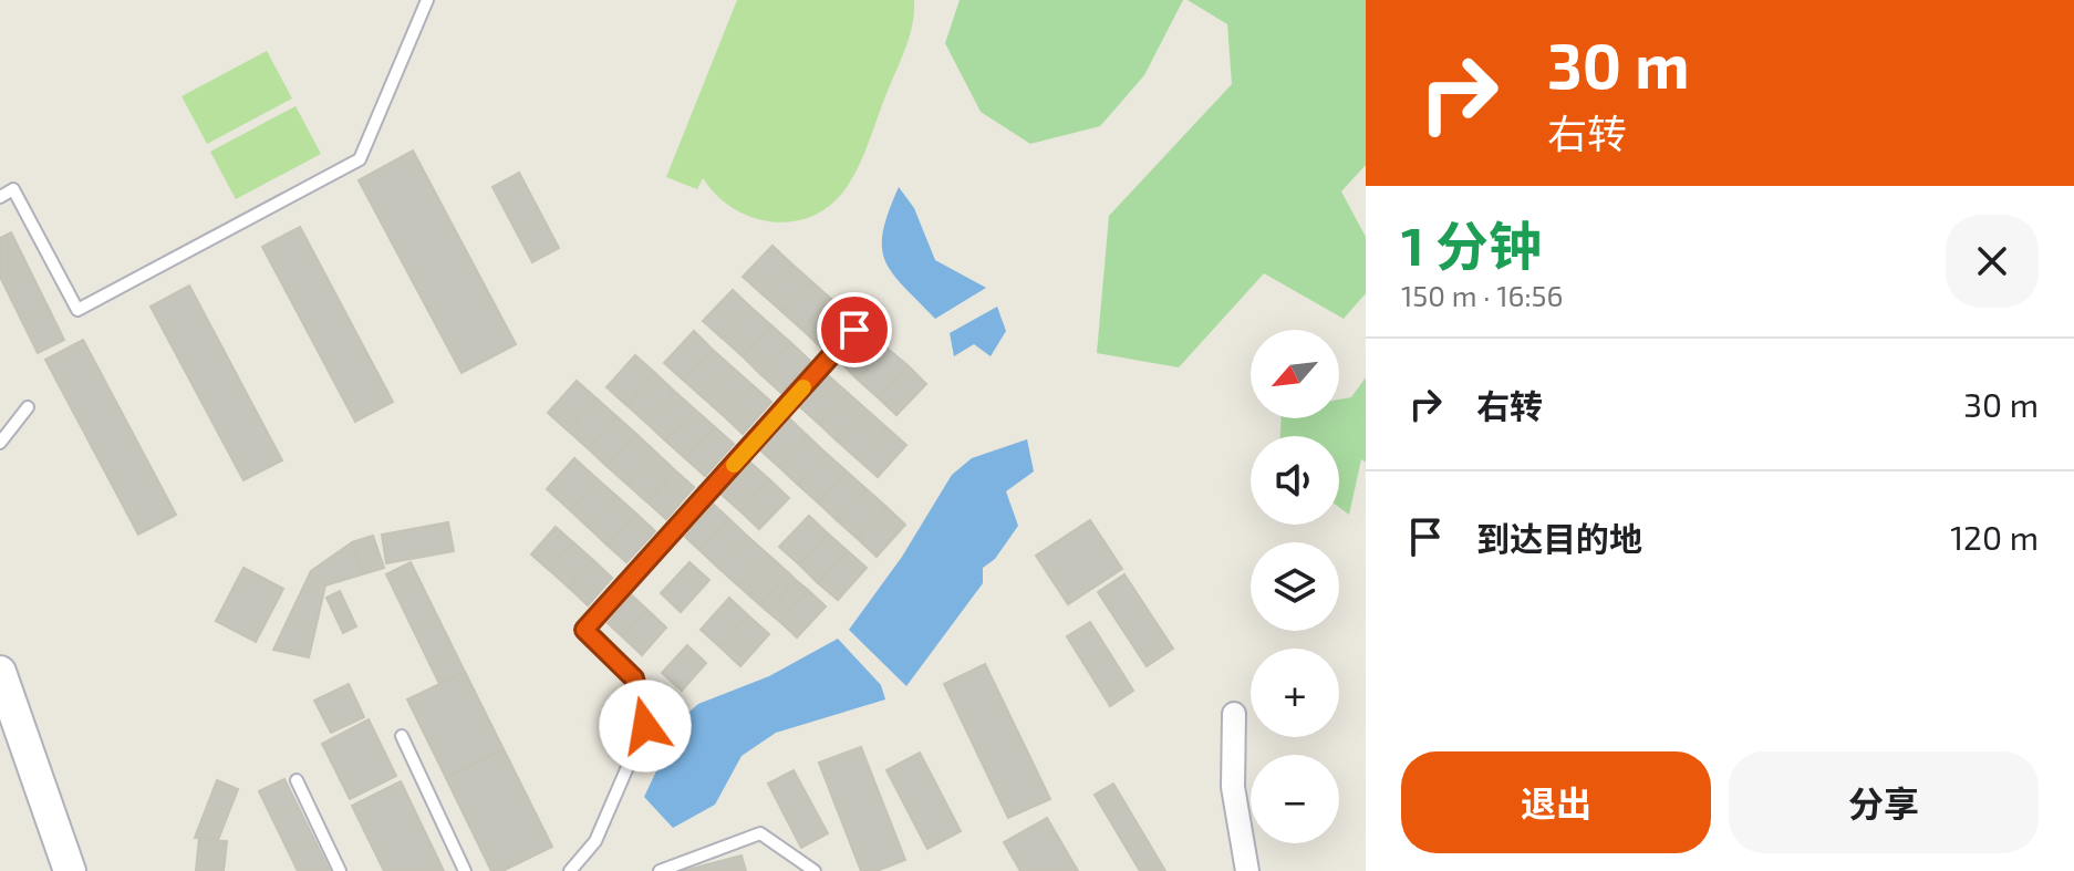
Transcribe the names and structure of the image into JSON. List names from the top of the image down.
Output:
{
  "north": "bottom left",
  "page": {
    "turn": ["30 m", "右转"],
    "heading": ["1 分钟", "150 m · 16:56"],
    "map_buttons": ["+", "−"],
    "list": [
      {
        "name": "右转",
        "value": "30 m"
      },
      {
        "name": "到达目的地",
        "value": "120 m"
      }
    ],
    "buttons": ["退出", "分享"]
  }
}
